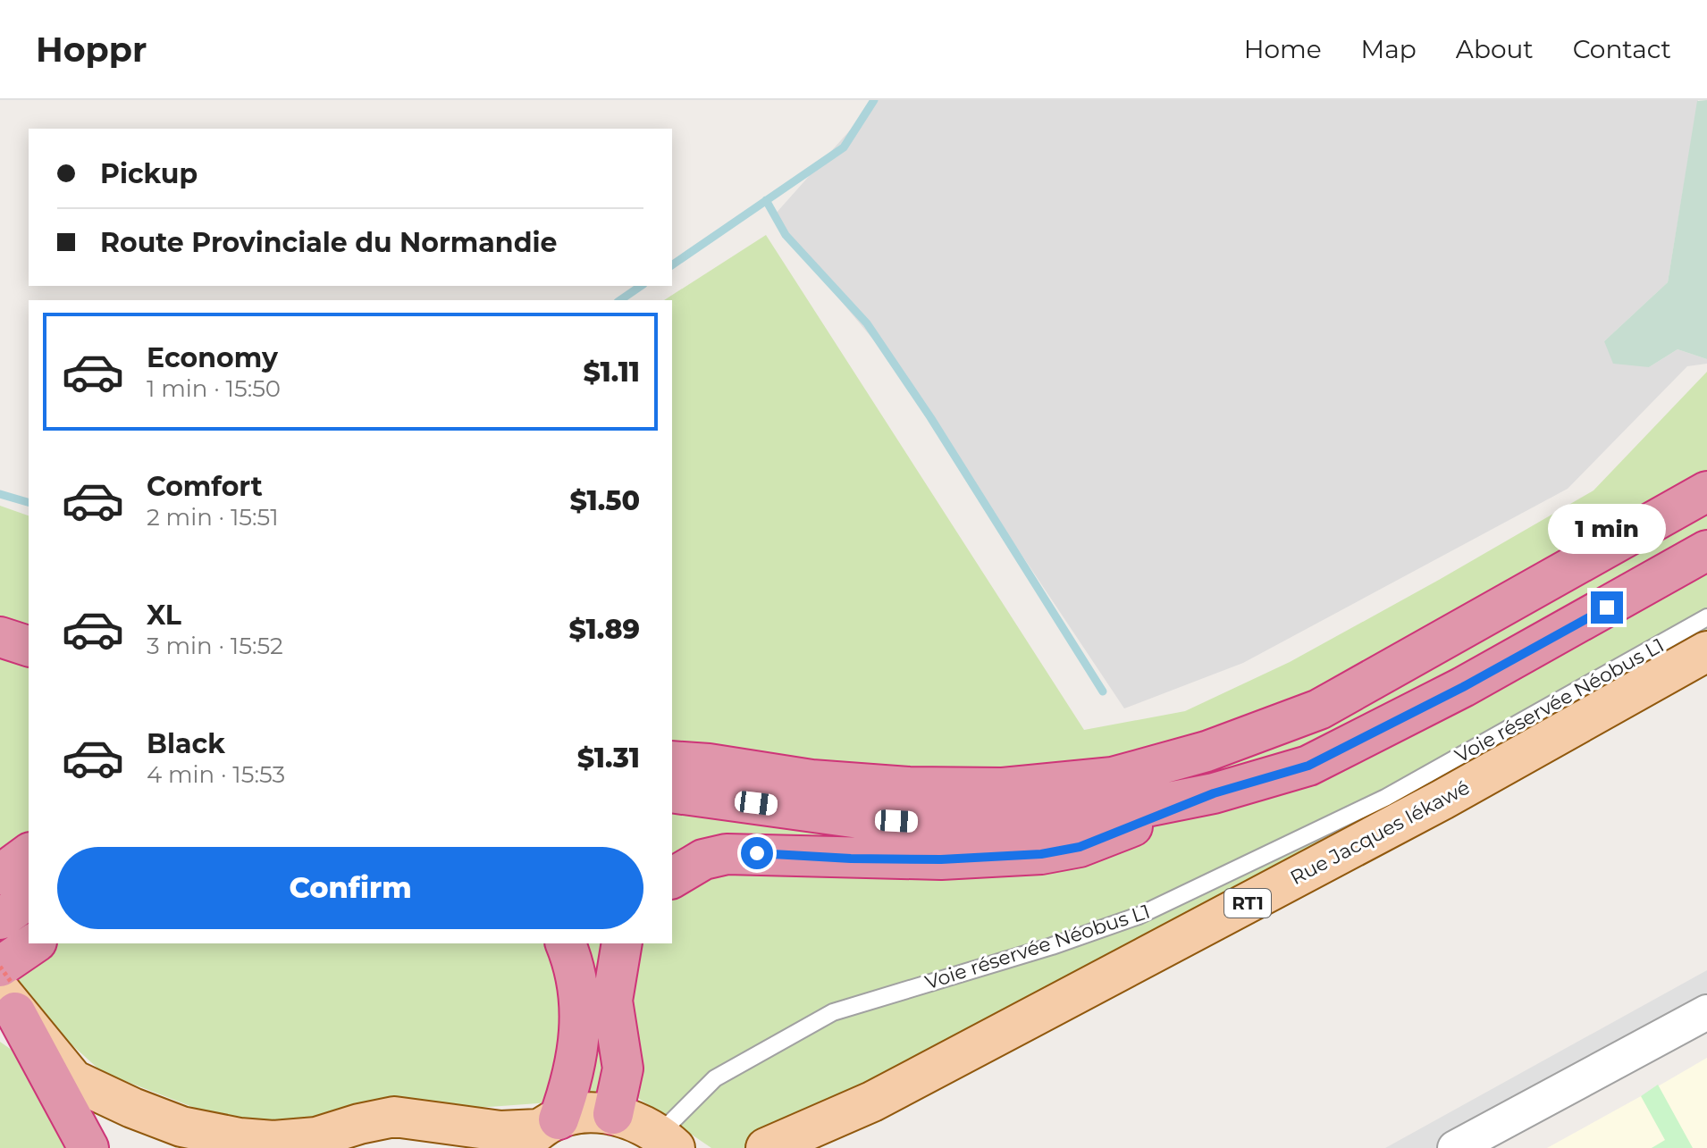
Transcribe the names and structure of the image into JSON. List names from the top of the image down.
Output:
{
  "streets": {
    "main road": ["Rue Jacques Iékawé", "RT1"],
    "lane": ["Voie réservée Néobus L1"]
  },
  "page": {
    "header": "Hoppr",
    "nav": [
      "Home",
      "Map",
      "About",
      "Contact"
    ],
    "banner": ["Pickup", "Route Provinciale du Normandie"],
    "list": [
      {
        "name": "Economy",
        "note": "1 min · 15:50",
        "value": "$1.11"
      },
      {
        "name": "Comfort",
        "note": "2 min · 15:51",
        "value": "$1.50"
      },
      {
        "name": "XL",
        "note": "3 min · 15:52",
        "value": "$1.89"
      },
      {
        "name": "Black",
        "note": "4 min · 15:53",
        "value": "$1.31"
      }
    ],
    "bubble": "1 min",
    "buttons": "Confirm"
  }
}
